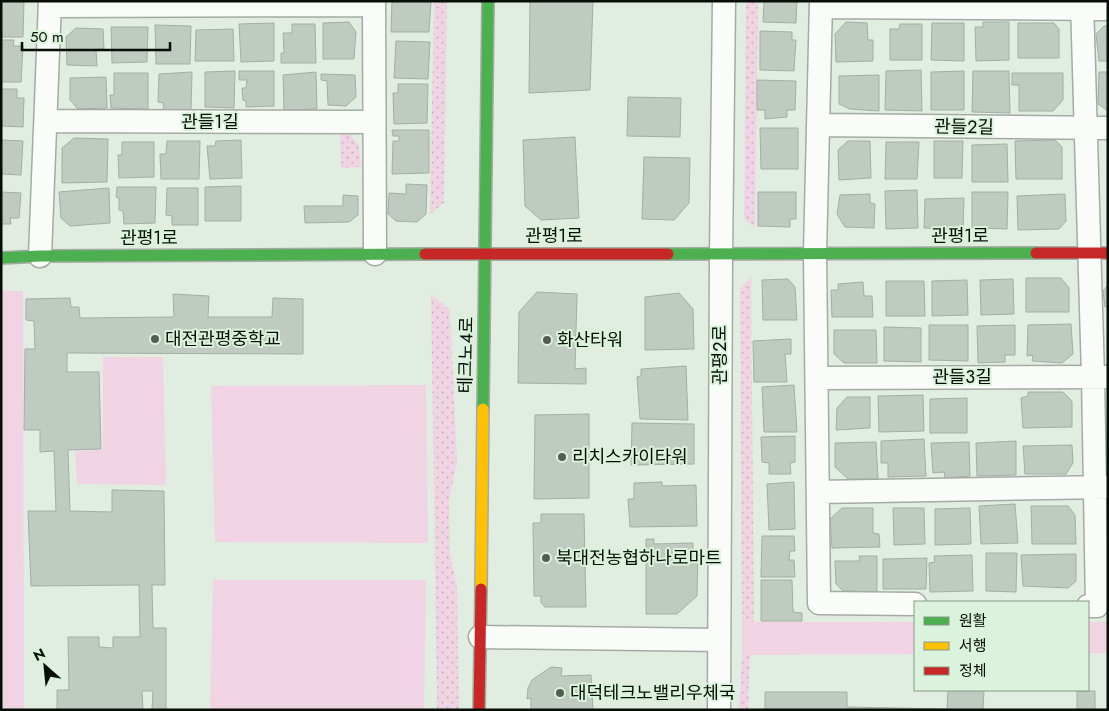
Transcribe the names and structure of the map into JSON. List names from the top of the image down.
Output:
{
  "streets": {
    "street": [
      "관들1길",
      "관들2길",
      "관평1로",
      "테크노4로",
      "관평2로",
      "관들3길"
    ]
  },
  "crossings": [
    ["관평1로", "테크노4로"],
    ["관평1로", "관평2로"]
  ],
  "places": [
    "대전관평중학교",
    "화산타워",
    "리치스카이타워",
    "북대전농협하나로마트",
    "대덕테크노밸리우체국"
  ],
  "legend": ["원활", "서행", "정체"],
  "scale_bar": "50 m",
  "north": "top left"
}
